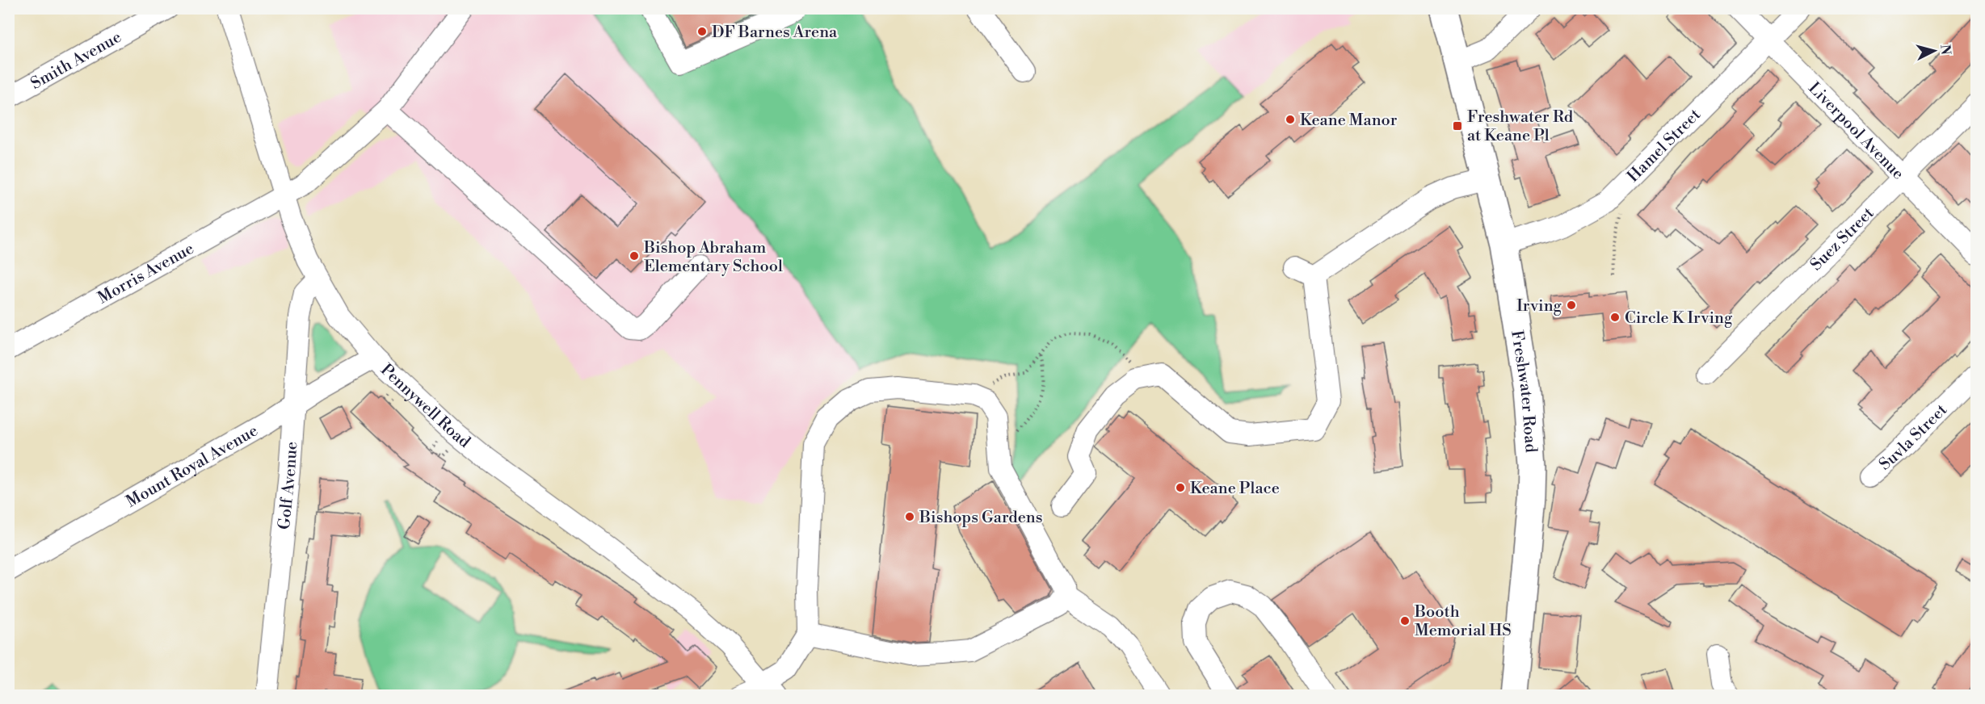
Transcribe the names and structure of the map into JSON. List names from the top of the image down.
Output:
{
  "streets": {
    "main road": ["Freshwater Road"],
    "street": [
      "Smith Avenue",
      "Liverpool Avenue",
      "Hamel Street",
      "Suez Street",
      "Morris Avenue",
      "Pennywell Road",
      "Suvla Street",
      "Mount Royal Avenue",
      "Golf Avenue"
    ]
  },
  "crossings": [
    ["Liverpool Avenue", "Hamel Street"],
    ["Liverpool Avenue", "Suez Street"],
    ["Hamel Street", "Freshwater Road"],
    ["Morris Avenue", "Pennywell Road"],
    ["Pennywell Road", "Mount Royal Avenue"],
    ["Pennywell Road", "Golf Avenue"],
    ["Mount Royal Avenue", "Golf Avenue"]
  ],
  "places": {
    "other": [
      "DF Barnes Arena",
      "Keane Manor",
      "Bishop Abraham Elementary School",
      "Irving",
      "Circle K Irving",
      "Keane Place",
      "Bishops Gardens",
      "Booth Memorial HS"
    ],
    "transit": ["Freshwater Rd at Keane Pl"]
  },
  "north": "right"
}
